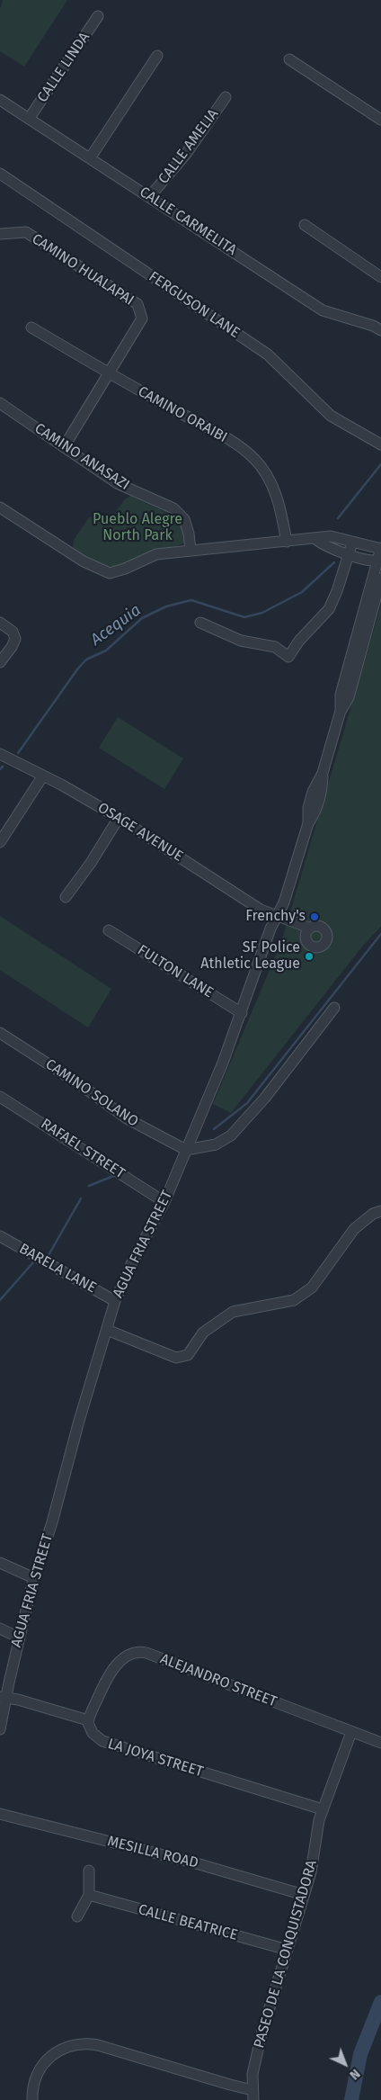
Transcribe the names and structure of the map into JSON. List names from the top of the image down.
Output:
{
  "streets": {
    "street": [
      "CALLE LINDA",
      "CALLE AMELIA",
      "CALLE CARMELITA",
      "CAMINO HUALAPAI",
      "FERGUSON LANE",
      "CAMINO ORAIBI",
      "CAMINO ANASAZI",
      "OSAGE AVENUE",
      "FULTON LANE",
      "CAMINO SOLANO",
      "RAFAEL STREET",
      "AGUA FRIA STREET",
      "BARELA LANE",
      "ALEJANDRO STREET",
      "LA JOYA STREET",
      "MESILLA ROAD",
      "CALLE BEATRICE",
      "PASEO DE LA CONQUISTADORA"
    ]
  },
  "crossings": [
    ["CALLE LINDA", "CALLE CARMELITA"],
    ["CALLE AMELIA", "CALLE CARMELITA"],
    ["CAMINO HUALAPAI", "CAMINO ORAIBI"],
    ["CAMINO HUALAPAI", "CAMINO ANASAZI"],
    ["OSAGE AVENUE", "AGUA FRIA STREET"],
    ["FULTON LANE", "AGUA FRIA STREET"],
    ["CAMINO SOLANO", "AGUA FRIA STREET"],
    ["RAFAEL STREET", "AGUA FRIA STREET"],
    ["AGUA FRIA STREET", "BARELA LANE"],
    ["ALEJANDRO STREET", "LA JOYA STREET"],
    ["ALEJANDRO STREET", "PASEO DE LA CONQUISTADORA"],
    ["LA JOYA STREET", "PASEO DE LA CONQUISTADORA"],
    ["MESILLA ROAD", "PASEO DE LA CONQUISTADORA"],
    ["CALLE BEATRICE", "PASEO DE LA CONQUISTADORA"]
  ],
  "water": ["Acequia"],
  "parks": ["Pueblo Alegre North Park"],
  "places": ["Frenchy's", "SF Police Athletic League"],
  "north": "bottom right"
}
